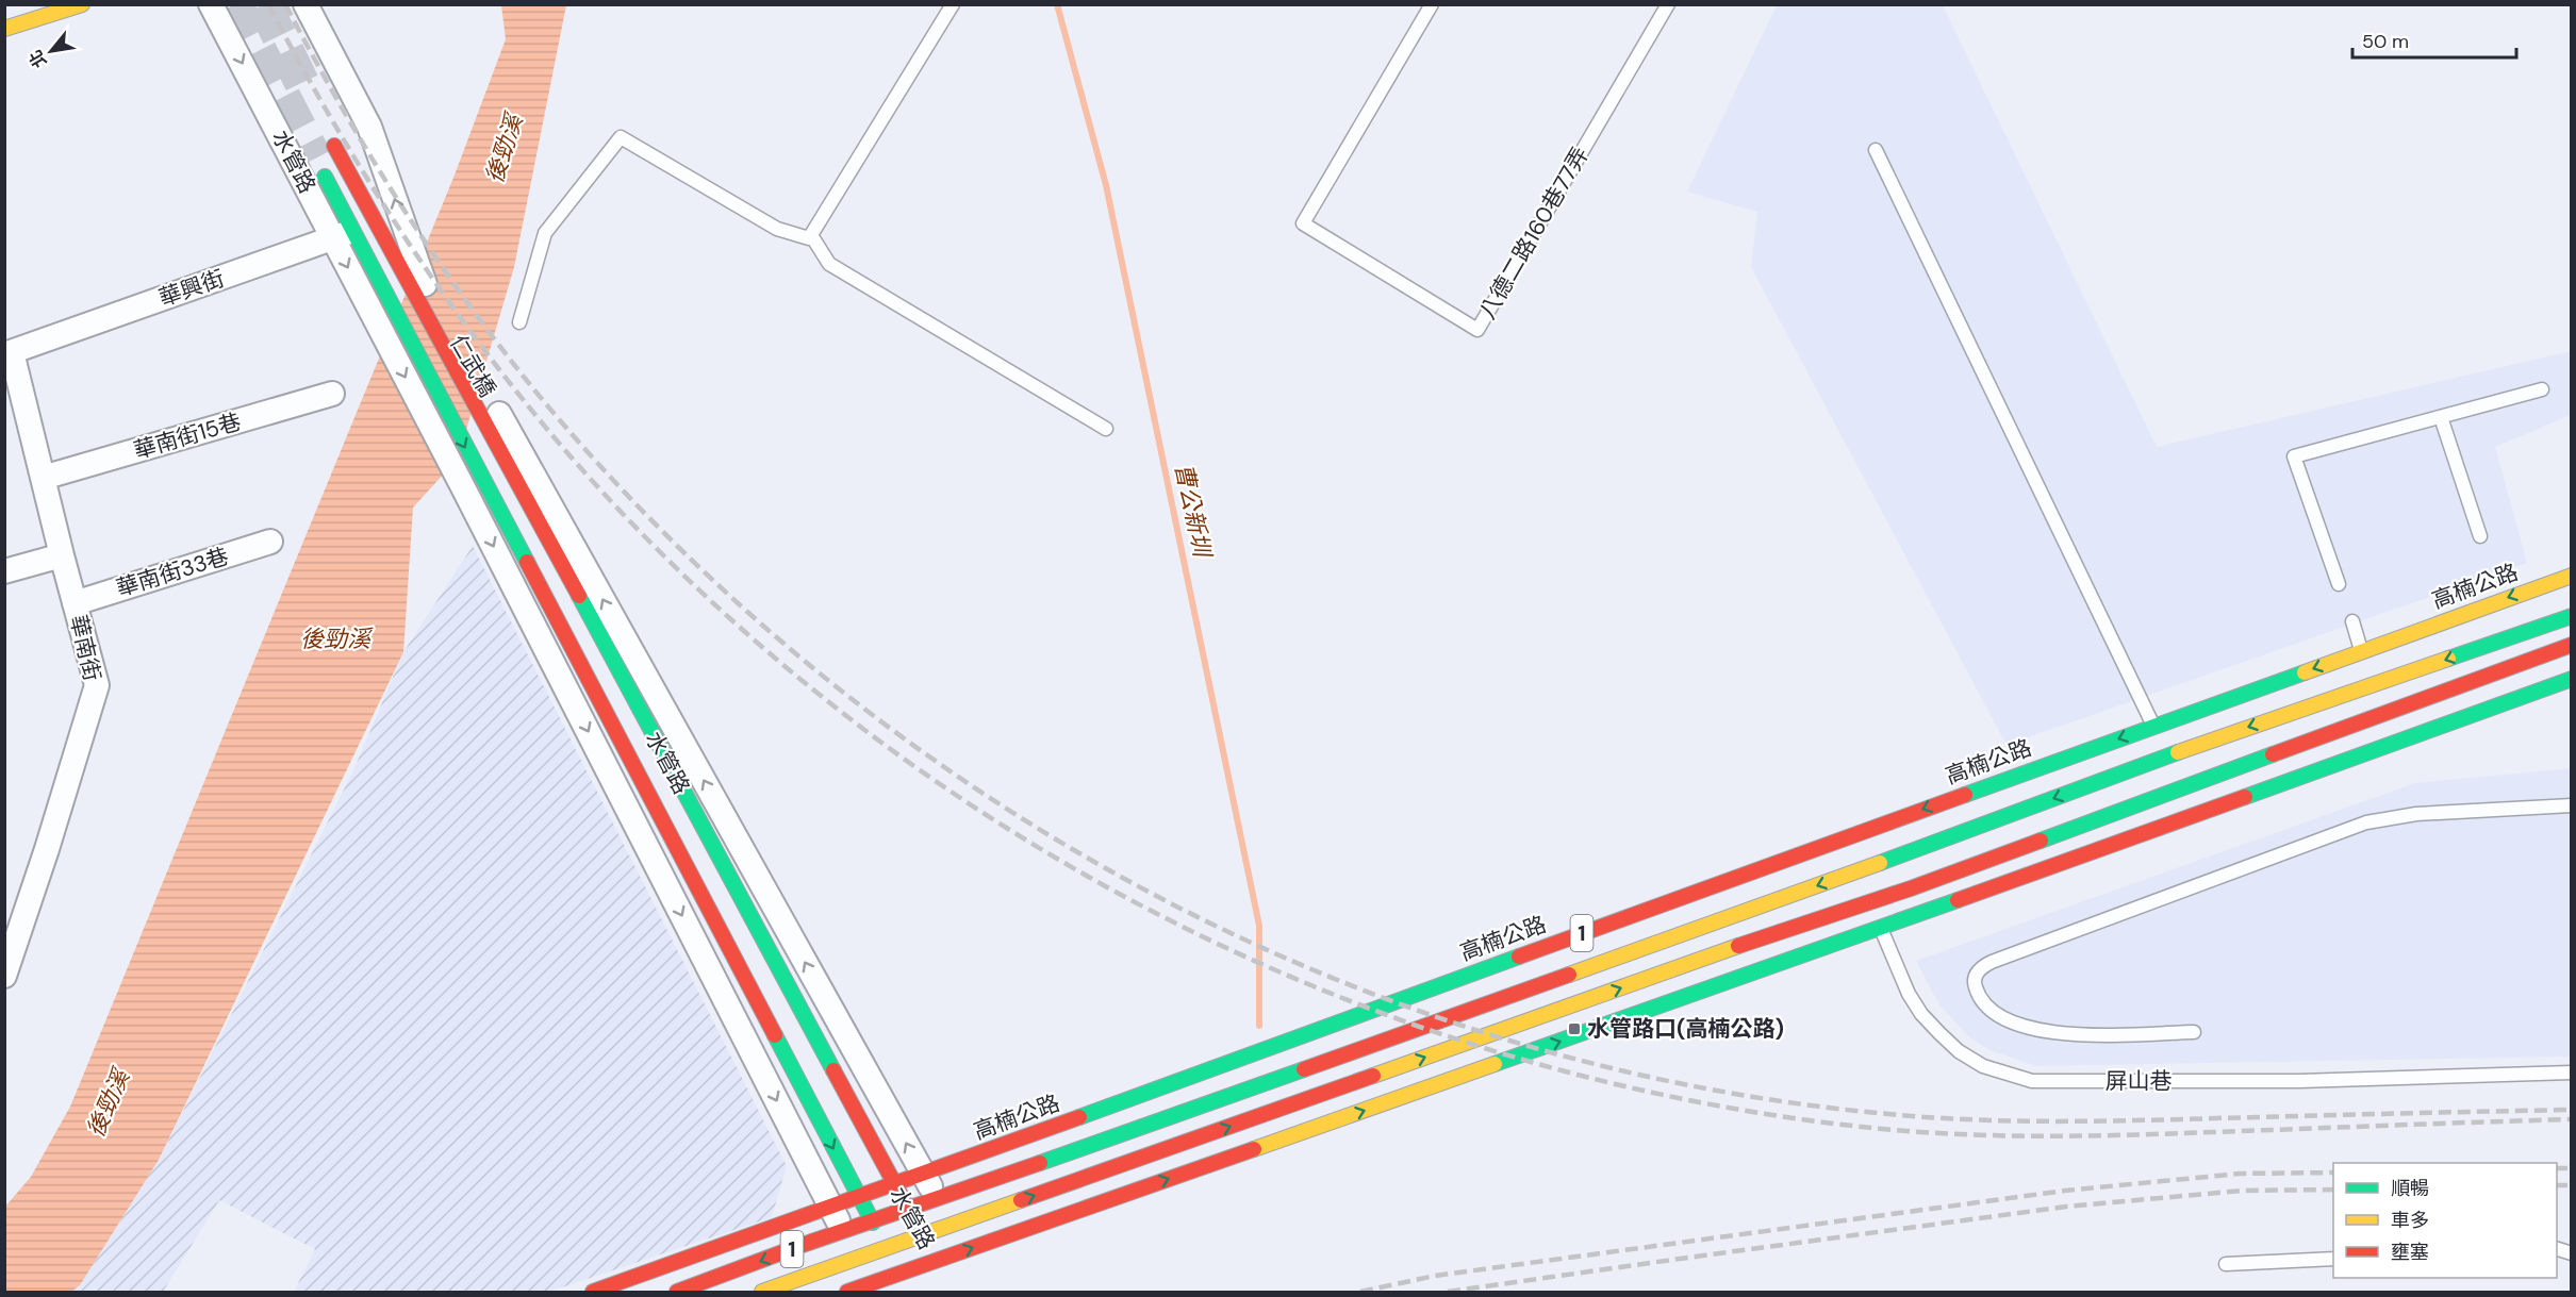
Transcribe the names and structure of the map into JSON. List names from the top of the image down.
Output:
{
  "streets": {
    "main road": ["水管路", "高楠公路", "1"],
    "street": [
      "華興街",
      "仁武橋",
      "華南街15巷",
      "華南街33巷",
      "華南街"
    ],
    "lane": ["八德二路160巷77弄", "屏山巷"]
  },
  "crossings": [
    ["水管路", "華興街"],
    ["水管路", "仁武橋"],
    ["水管路", "高楠公路"],
    ["華興街", "華南街"],
    ["華南街15巷", "華南街"],
    ["華南街33巷", "華南街"],
    ["高楠公路", "屏山巷"]
  ],
  "water": ["後勁溪", "曹公新圳"],
  "places": {
    "transit": ["水管路口(高楠公路)"]
  },
  "legend": ["順暢", "車多", "壅塞"],
  "scale_bar": "50 m",
  "north": "bottom left"
}
